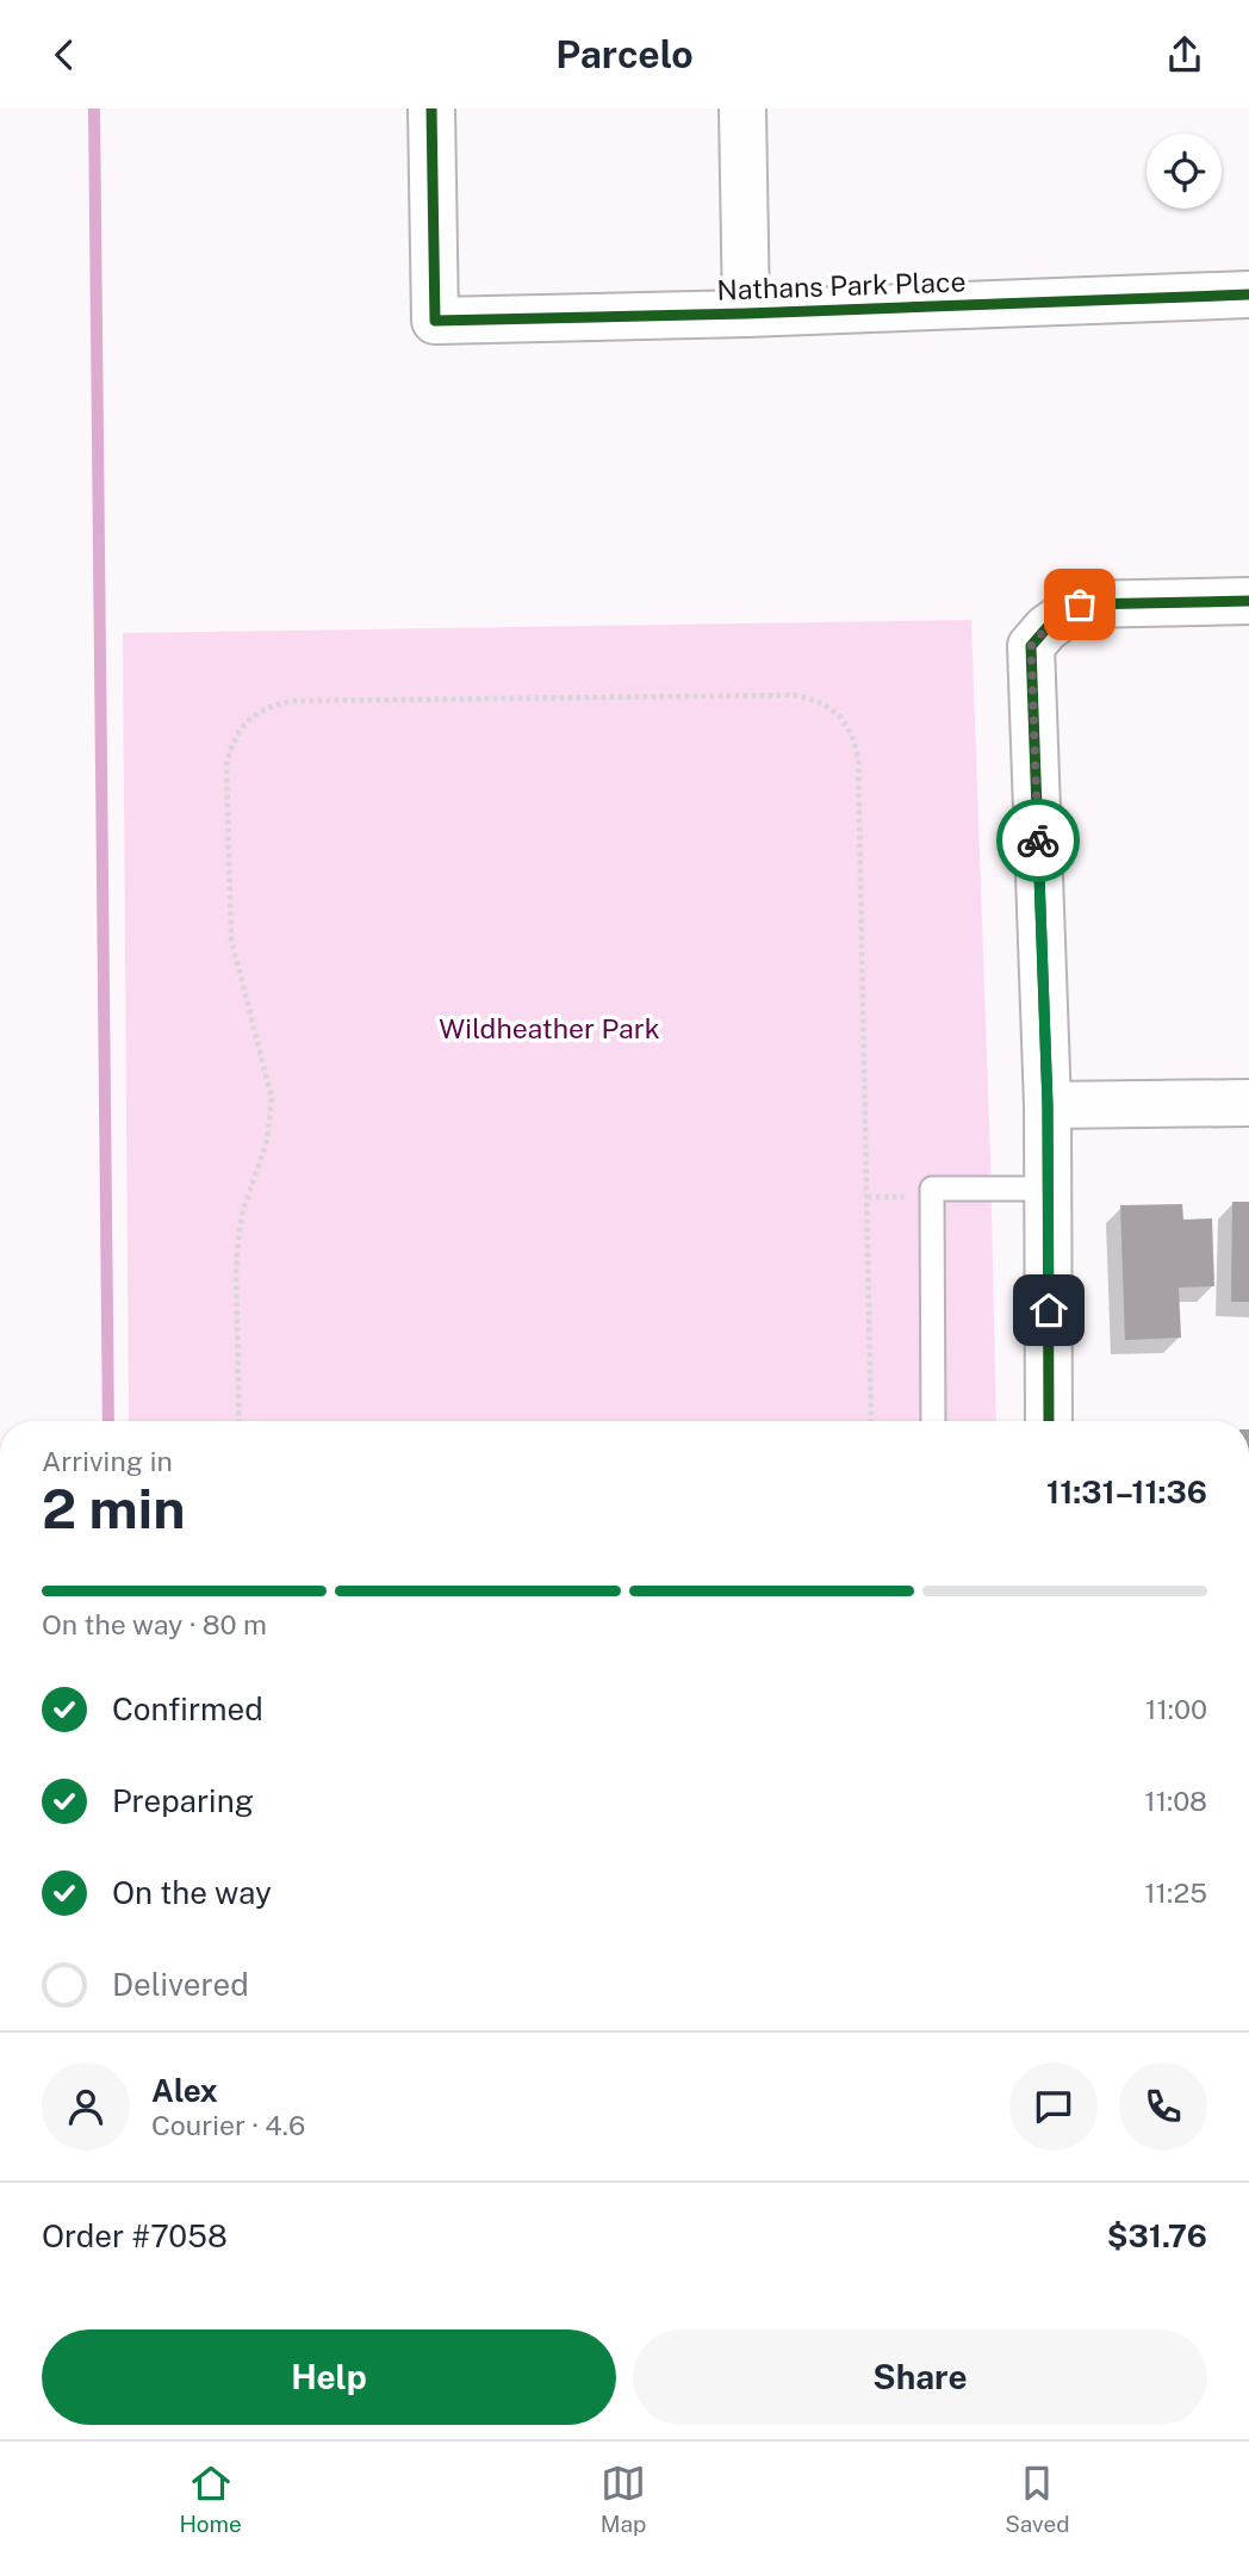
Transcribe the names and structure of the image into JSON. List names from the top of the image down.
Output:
{
  "streets": {
    "street": ["Nathans Park Place"]
  },
  "parks": ["Wildheather Park"],
  "page": {
    "header": "Parcelo",
    "heading": ["2 min", "Arriving in", "11:31–11:36"],
    "panel": [
      "Alex",
      "Courier · 4.6",
      "Order #7058",
      "$31.76"
    ],
    "bar": "On the way · 80 m",
    "list": [
      ["Confirmed", "11:00"],
      ["Preparing", "11:08"],
      ["On the way", "11:25"],
      "Delivered"
    ],
    "buttons": ["Help", "Share"],
    "tabs": ["Home", "Map", "Saved"]
  }
}
